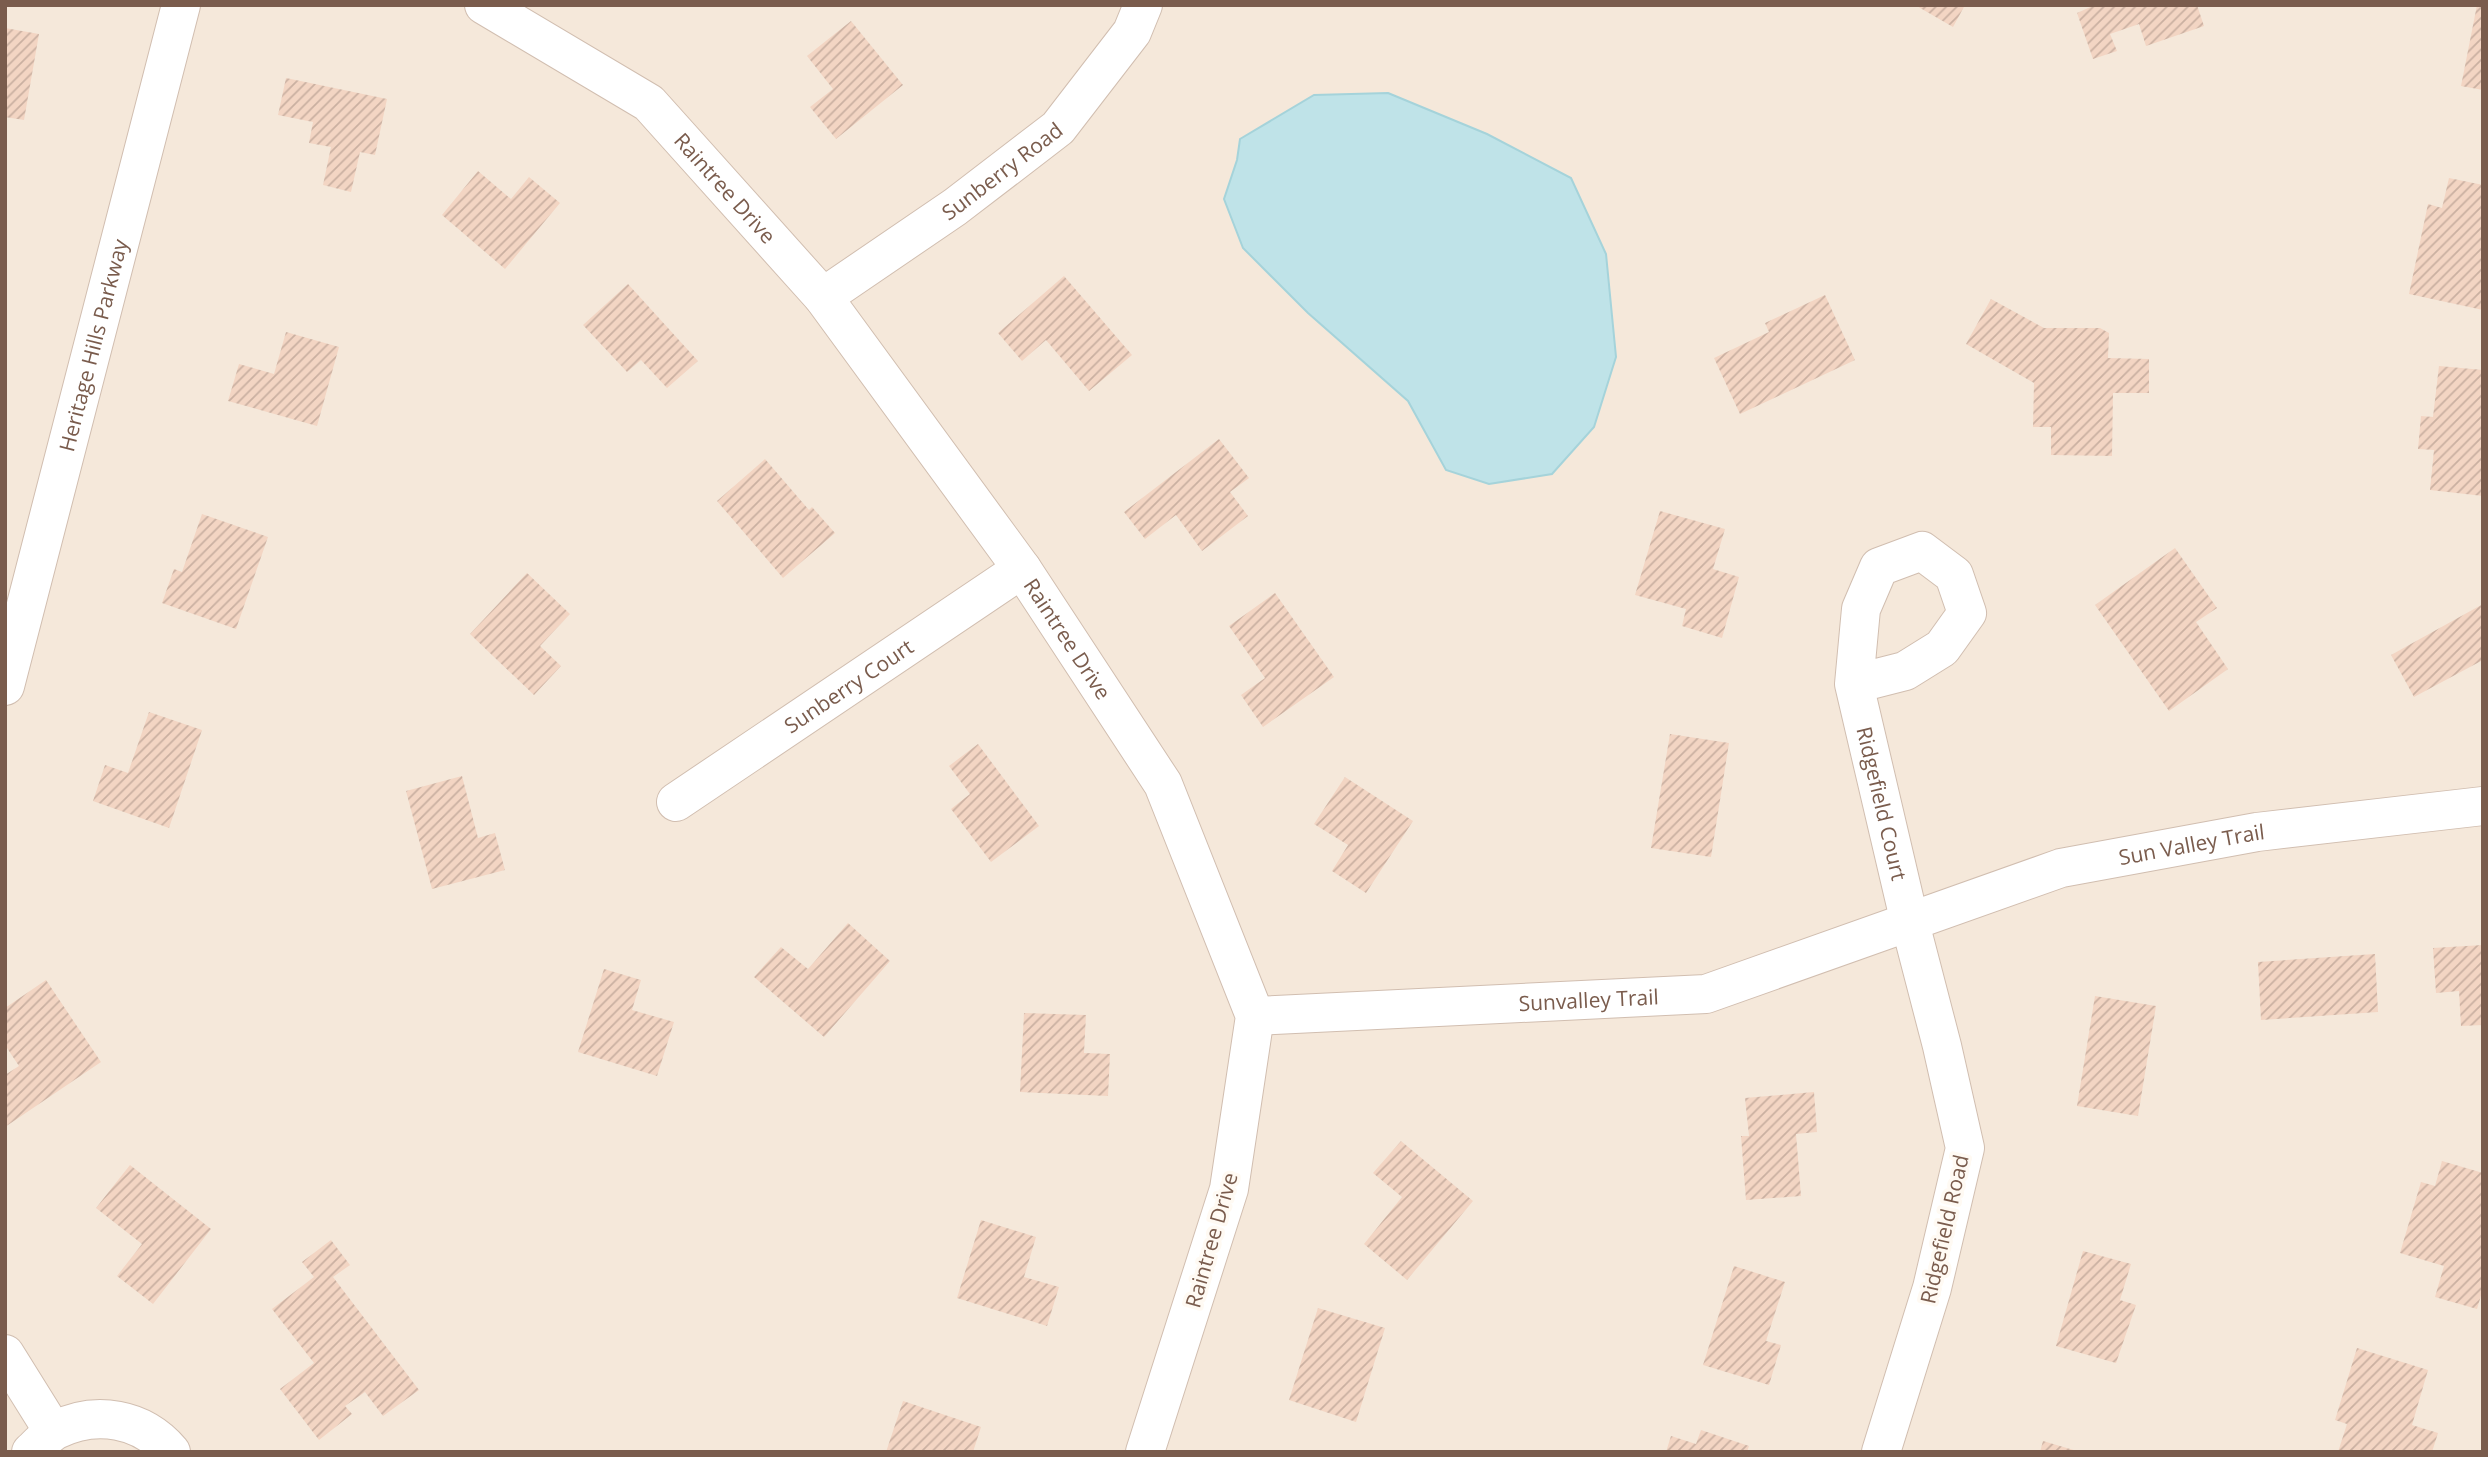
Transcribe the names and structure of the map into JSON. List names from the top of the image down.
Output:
{
  "streets": {
    "street": [
      "Sunberry Road",
      "Raintree Drive",
      "Heritage Hills Parkway",
      "Sunberry Court",
      "Ridgefield Court",
      "Sun Valley Trail",
      "Sunvalley Trail",
      "Ridgefield Road"
    ]
  },
  "crossings": [
    ["Sunberry Road", "Raintree Drive"],
    ["Raintree Drive", "Sunberry Court"],
    ["Raintree Drive", "Sunvalley Trail"],
    ["Ridgefield Court", "Sun Valley Trail"],
    ["Ridgefield Court", "Sunvalley Trail"],
    ["Ridgefield Court", "Ridgefield Road"],
    ["Sun Valley Trail", "Sunvalley Trail"],
    ["Sun Valley Trail", "Ridgefield Road"],
    ["Sunvalley Trail", "Ridgefield Road"]
  ]
}
